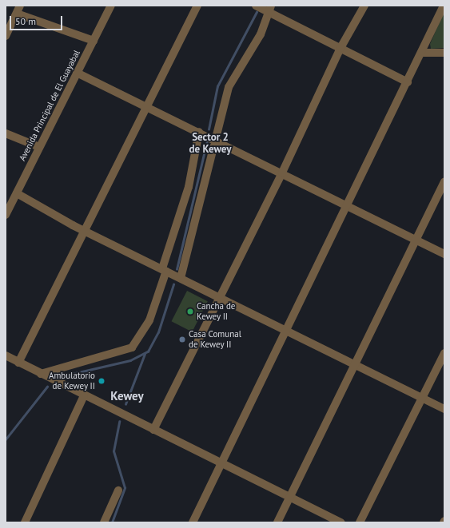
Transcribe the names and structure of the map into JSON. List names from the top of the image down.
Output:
{
  "streets": {
    "street": ["Avenida Principal de El Guayabal"]
  },
  "districts": ["Sector 2 de Kewey", "Kewey"],
  "places": ["Cancha de Kewey II", "Casa Comunal de Kewey II", "Ambulatorio de Kewey II"],
  "scale_bar": "50 m"
}
